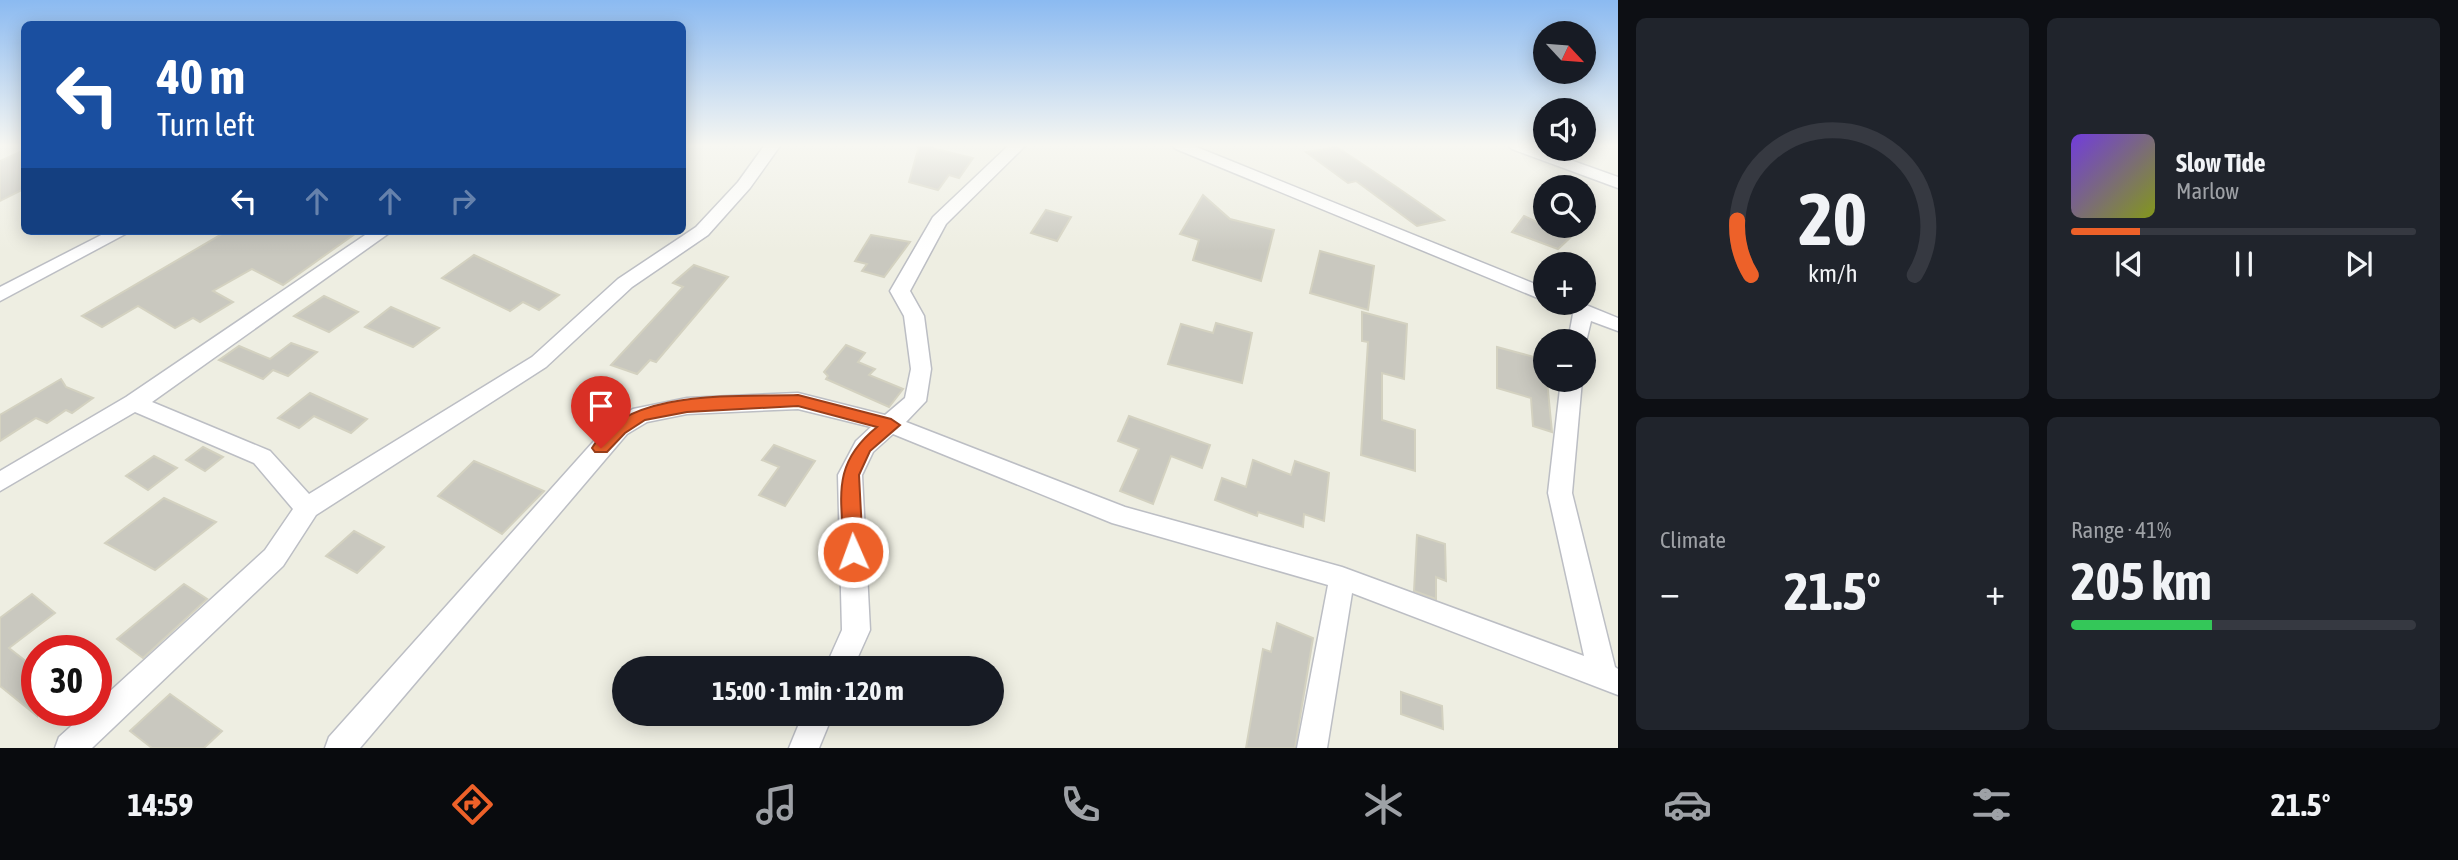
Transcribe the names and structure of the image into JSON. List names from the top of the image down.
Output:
{
  "north": "bottom right",
  "page": {
    "map_buttons": ["+", "−"],
    "turn": ["40 m", "Turn left"],
    "song": ["Slow Tide", "Marlow"],
    "tile": [
      "Climate",
      ["Range · 41%", "205 km"]
    ],
    "heat": ["−", "21.5°", "+"],
    "limit": "30",
    "trip": "15:00 · 1 min · 120 m",
    "tabs": ["14:59", "21.5°"],
    "gauge": ["20", "km/h"]
  }
}
